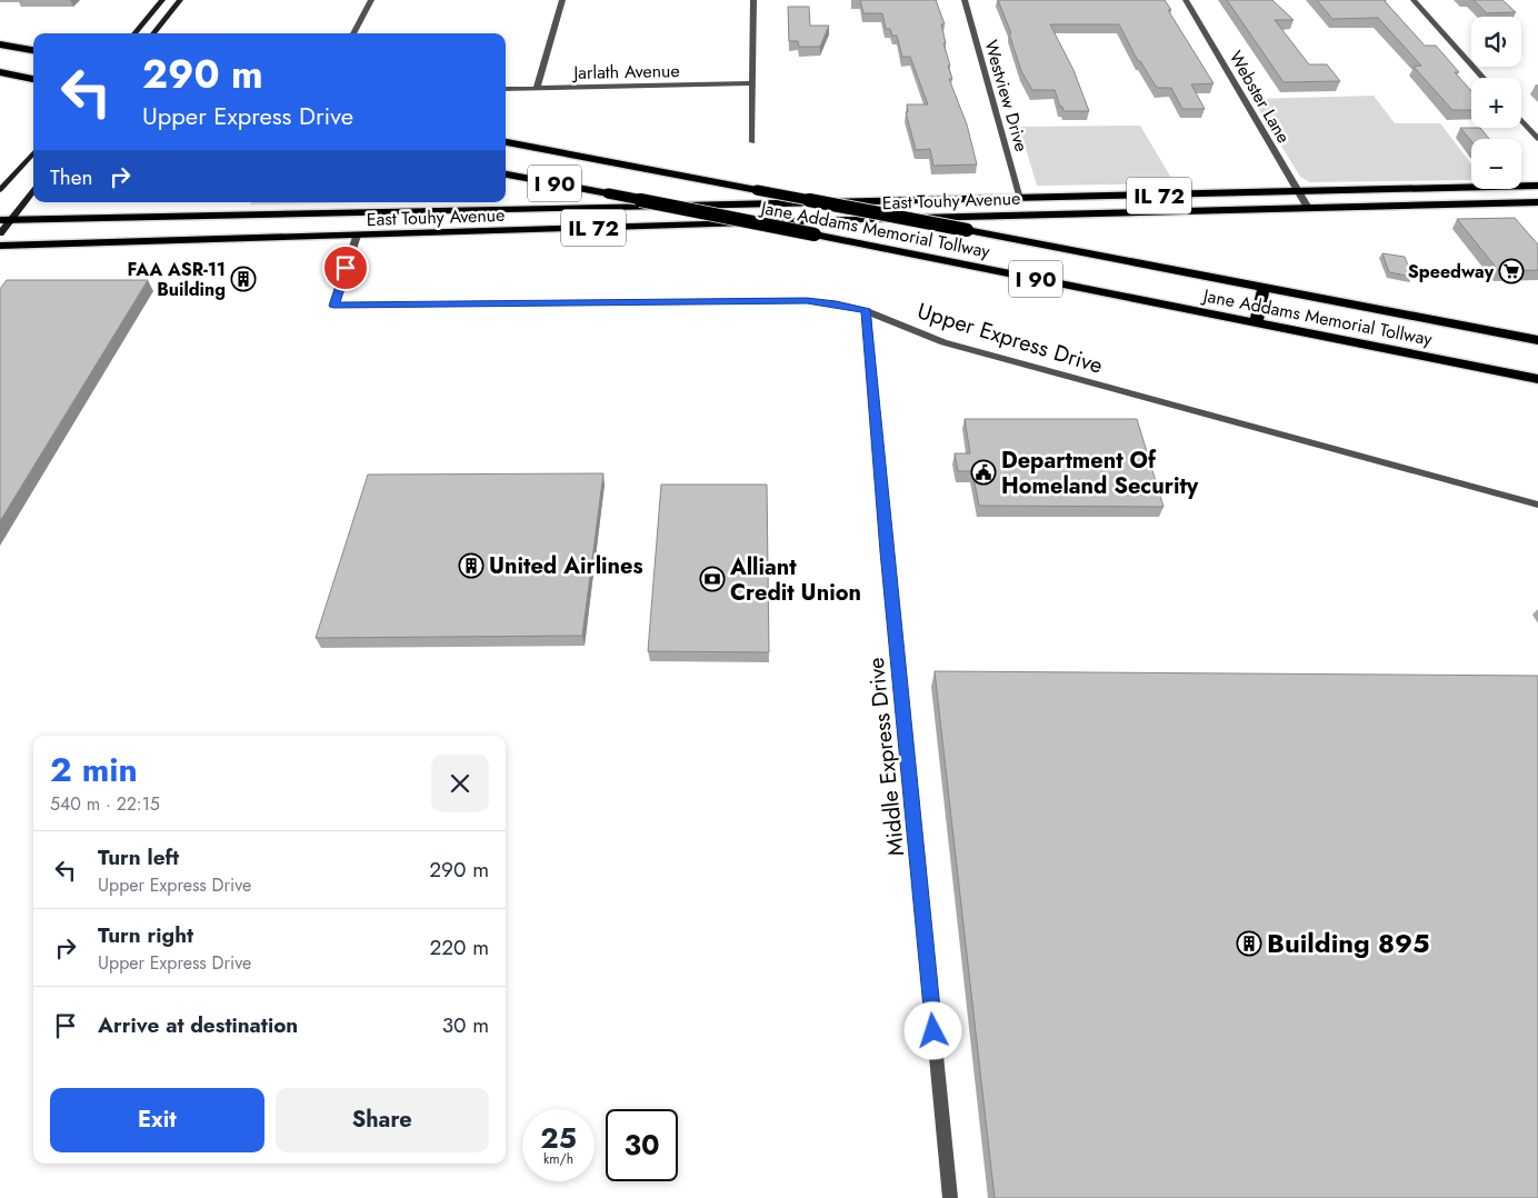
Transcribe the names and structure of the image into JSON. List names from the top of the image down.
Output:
{
  "streets": {
    "highway": ["I 90", "Jane Addams Memorial Tollway"],
    "main road": ["IL 72", "East Touhy Avenue"],
    "street": [
      "Jarlath Avenue",
      "Westview Drive",
      "Webster Lane",
      "Upper Express Drive",
      "Middle Express Drive"
    ]
  },
  "crossings": [
    ["Westview Drive", "East Touhy Avenue"],
    ["Webster Lane", "East Touhy Avenue"],
    ["East Touhy Avenue", "Upper Express Drive"],
    ["Upper Express Drive", "Middle Express Drive"]
  ],
  "places": {
    "supermarket": ["Speedway"],
    "building": ["FAA ASR-11 Building", "United Airlines", "Building 895"],
    "public building": ["Department Of Homeland Security"],
    "bank": ["Alliant Credit Union"]
  },
  "page": {
    "map_buttons": ["+", "−"],
    "turn": ["290 m", "Upper Express Drive"],
    "then": "Then",
    "heading": ["2 min", "540 m · 22:15"],
    "list": [
      {
        "name": "Turn left",
        "note": "Upper Express Drive",
        "value": "290 m"
      },
      {
        "name": "Turn right",
        "note": "Upper Express Drive",
        "value": "220 m"
      },
      {
        "name": "Arrive at destination",
        "value": "30 m"
      }
    ],
    "buttons": ["Exit", "Share"],
    "speed": "25 km/h",
    "limit": "30"
  }
}
